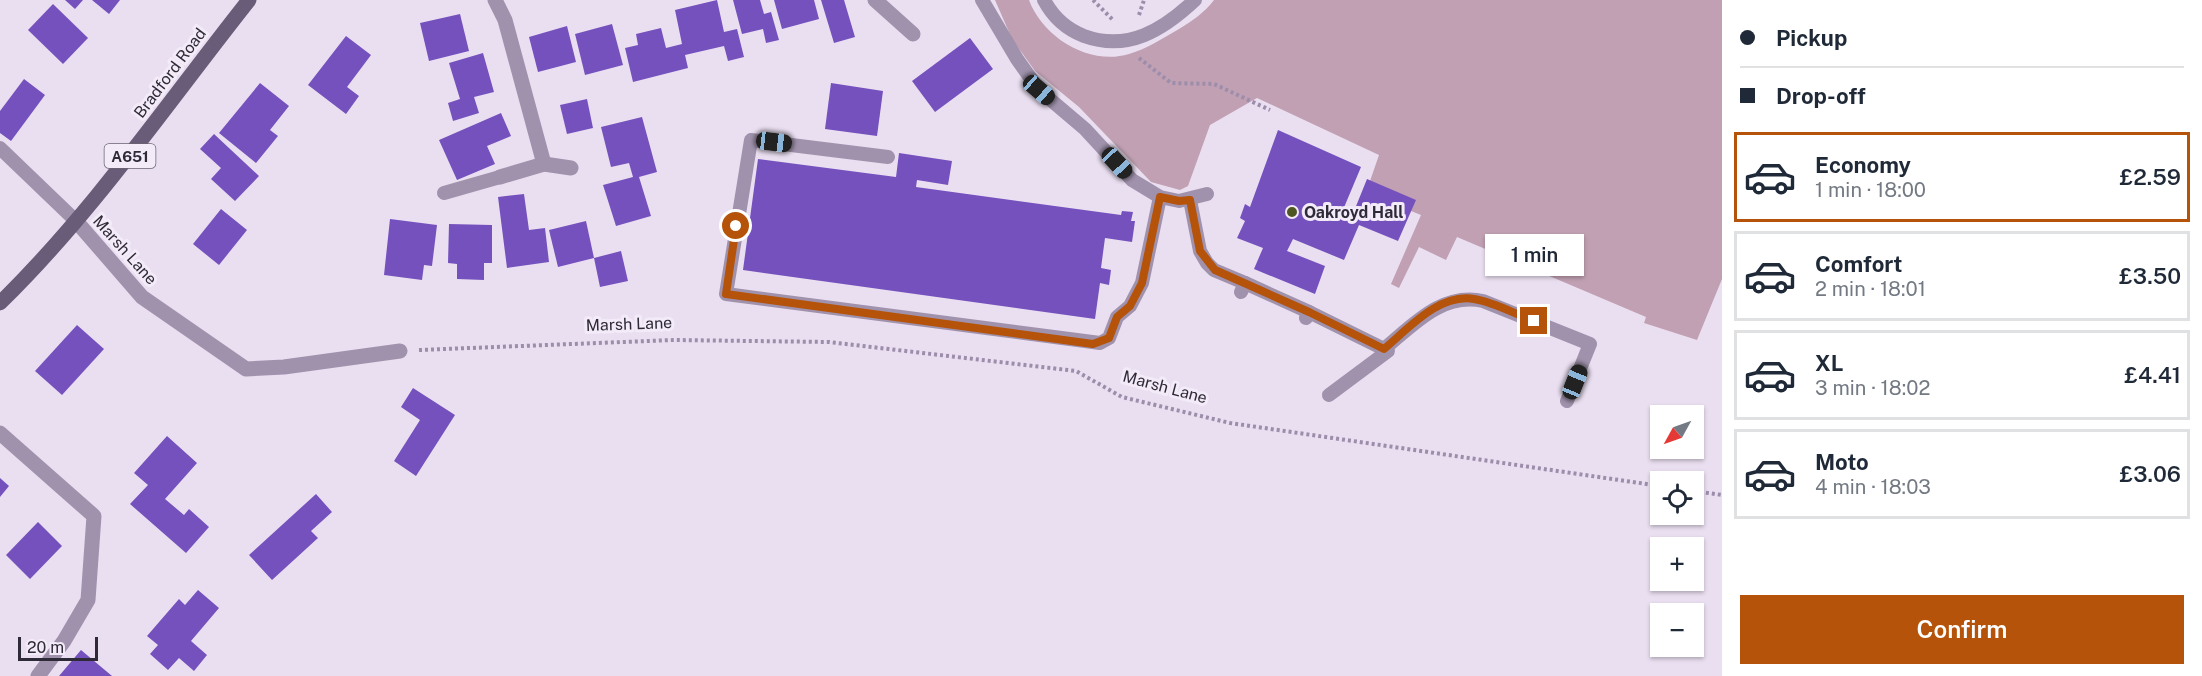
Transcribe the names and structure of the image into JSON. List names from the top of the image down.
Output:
{
  "streets": {
    "main road": ["Bradford Road", "A651"],
    "street": ["Marsh Lane"]
  },
  "crossings": [
    ["Bradford Road", "Marsh Lane"]
  ],
  "places": ["Oakroyd Hall"],
  "scale_bar": "20 m",
  "north": "bottom left",
  "page": {
    "banner": ["Pickup", "Drop-off"],
    "list": [
      {
        "name": "Economy",
        "note": "1 min · 18:00",
        "value": "£2.59"
      },
      {
        "name": "Comfort",
        "note": "2 min · 18:01",
        "value": "£3.50"
      },
      {
        "name": "XL",
        "note": "3 min · 18:02",
        "value": "£4.41"
      },
      {
        "name": "Moto",
        "note": "4 min · 18:03",
        "value": "£3.06"
      }
    ],
    "bubble": "1 min",
    "map_buttons": ["+", "−"],
    "buttons": "Confirm",
    "scale": "20 m"
  }
}
